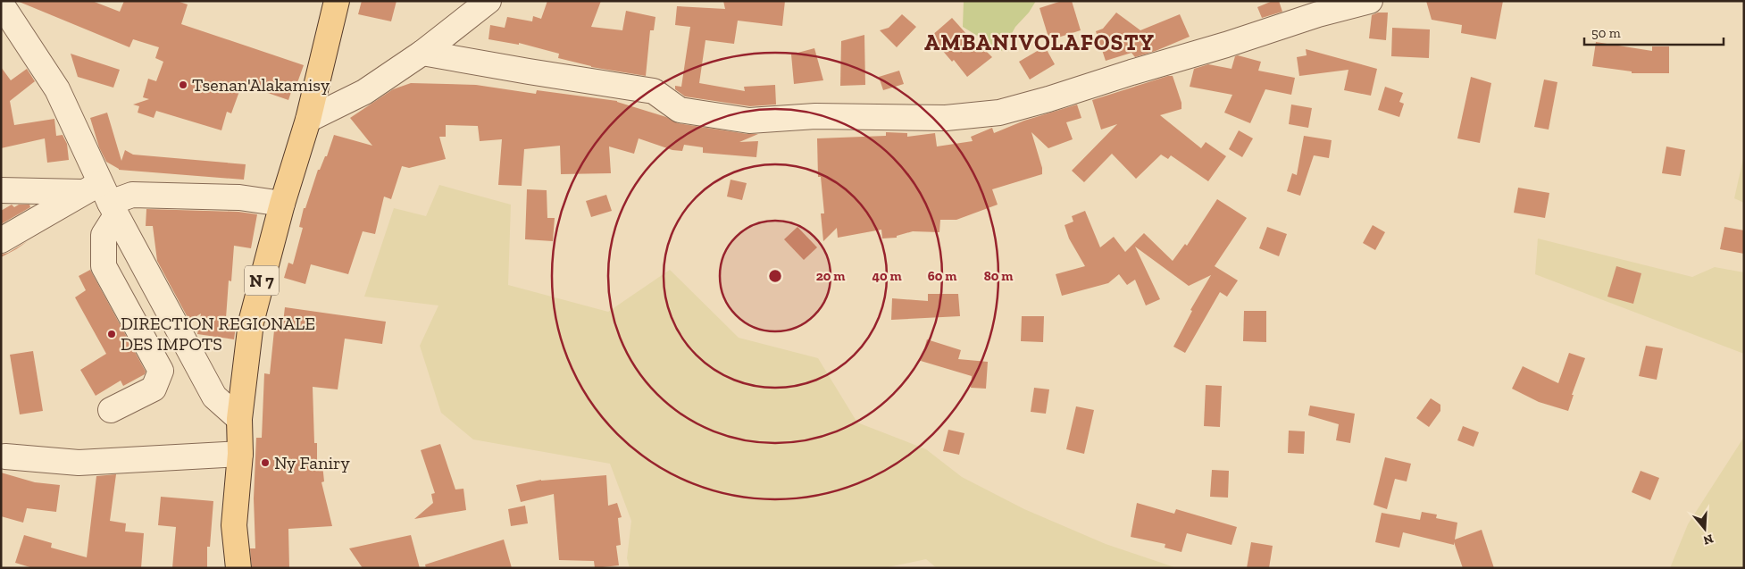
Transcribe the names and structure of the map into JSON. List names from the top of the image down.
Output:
{
  "streets": {
    "main road": ["N 7"]
  },
  "districts": ["AMBANIVOLAFOSTY"],
  "places": ["Tsenan'Alakamisy", "DIRECTION REGIONALE DES IMPOTS", "Ny Faniry"],
  "scale_bar": "50 m",
  "north": "bottom",
  "rings": [
    "20 m",
    "40 m",
    "60 m",
    "80 m"
  ]
}
